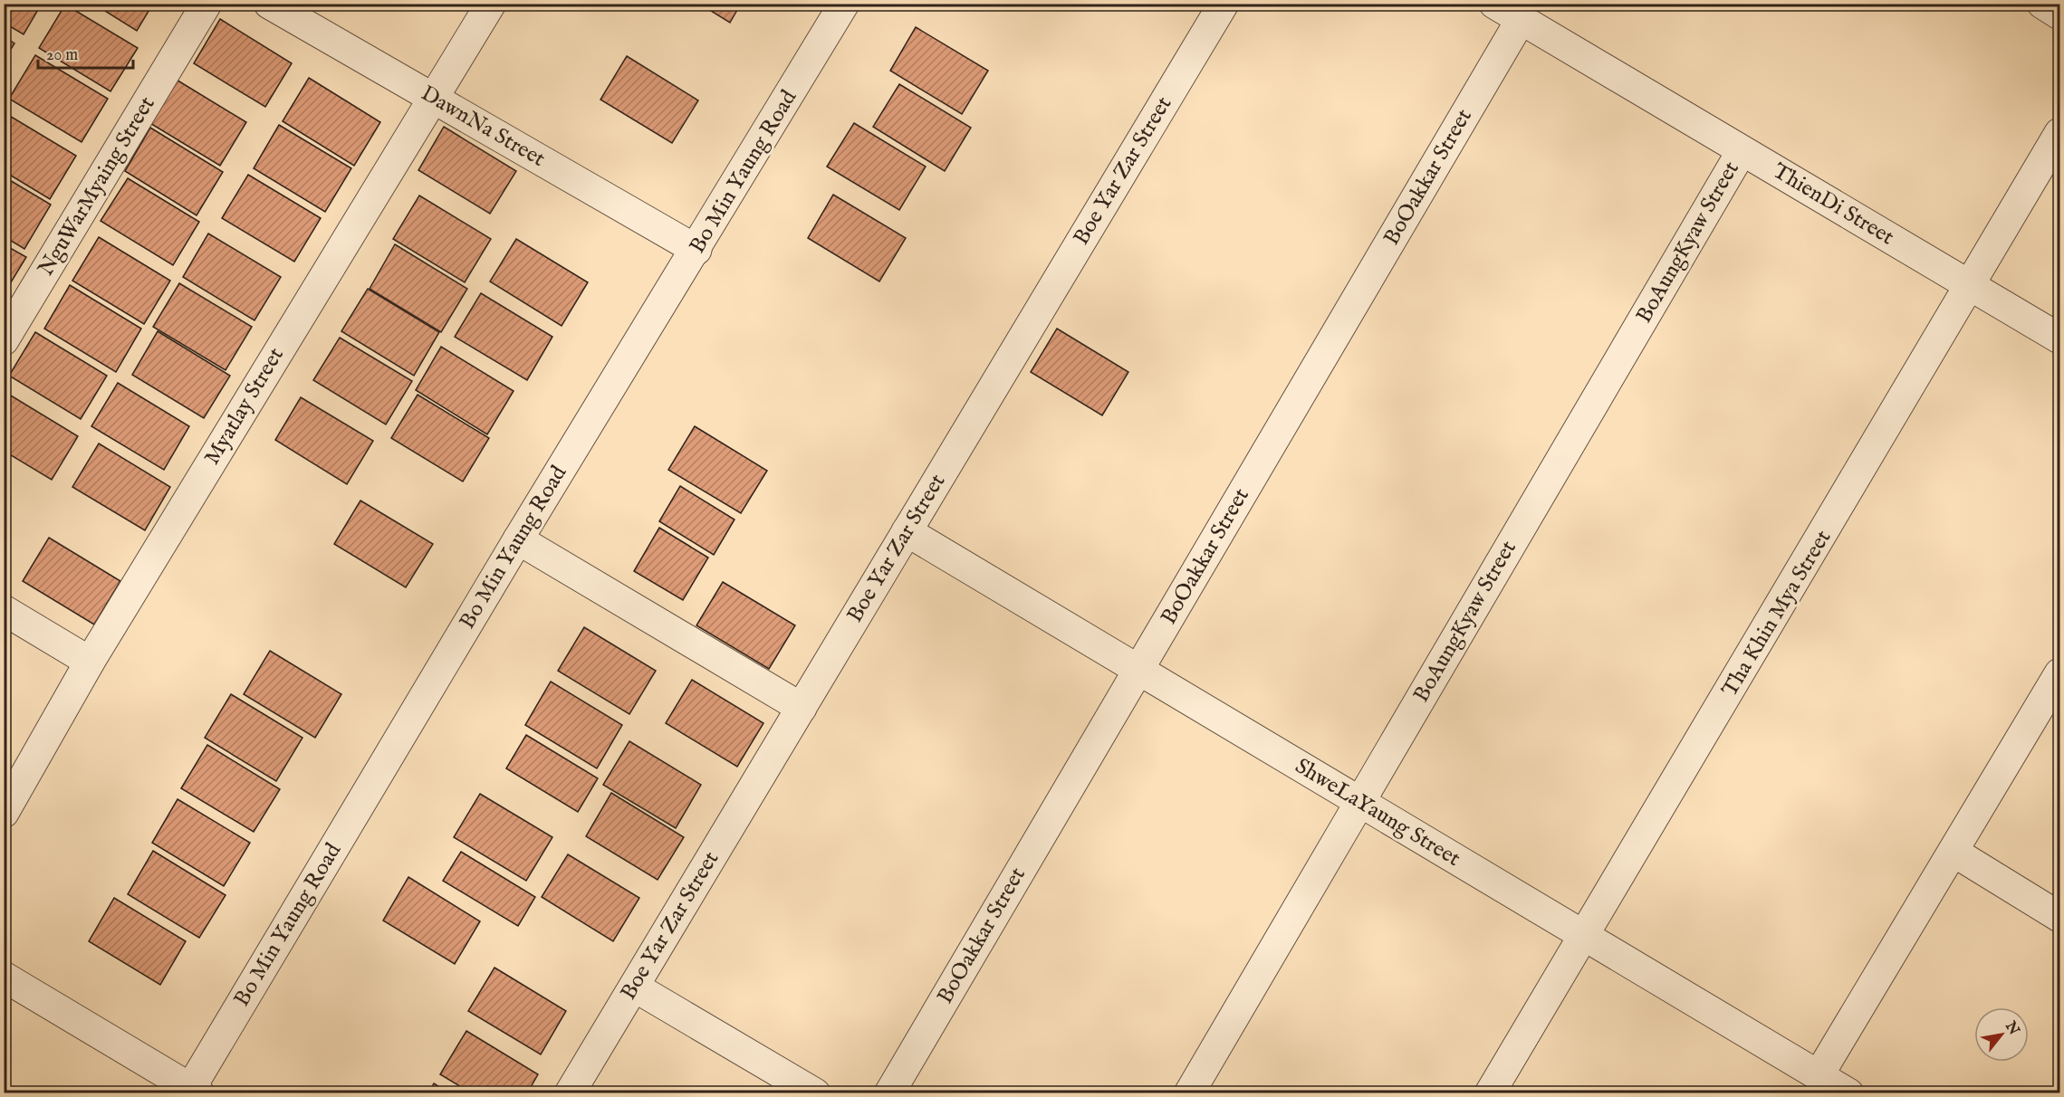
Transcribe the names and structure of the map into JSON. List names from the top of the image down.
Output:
{
  "streets": {
    "street": [
      "DawnNa Street",
      "Boe Yar Zar Street",
      "Bo Min Yaung Road",
      "BoOakkar Street",
      "NguWarMyaing Street",
      "ThienDi Street",
      "BoAungKyaw Street",
      "Myatlay Street",
      "Tha Khin Mya Street",
      "ShweLaYaung Street"
    ]
  },
  "crossings": [
    ["DawnNa Street", "Bo Min Yaung Road"],
    ["DawnNa Street", "Myatlay Street"],
    ["Boe Yar Zar Street", "ShweLaYaung Street"],
    ["BoOakkar Street", "ThienDi Street"],
    ["BoOakkar Street", "ShweLaYaung Street"],
    ["ThienDi Street", "BoAungKyaw Street"],
    ["ThienDi Street", "Tha Khin Mya Street"],
    ["BoAungKyaw Street", "ShweLaYaung Street"],
    ["Tha Khin Mya Street", "ShweLaYaung Street"]
  ],
  "scale_bar": "20 m",
  "north": "top right"
}
